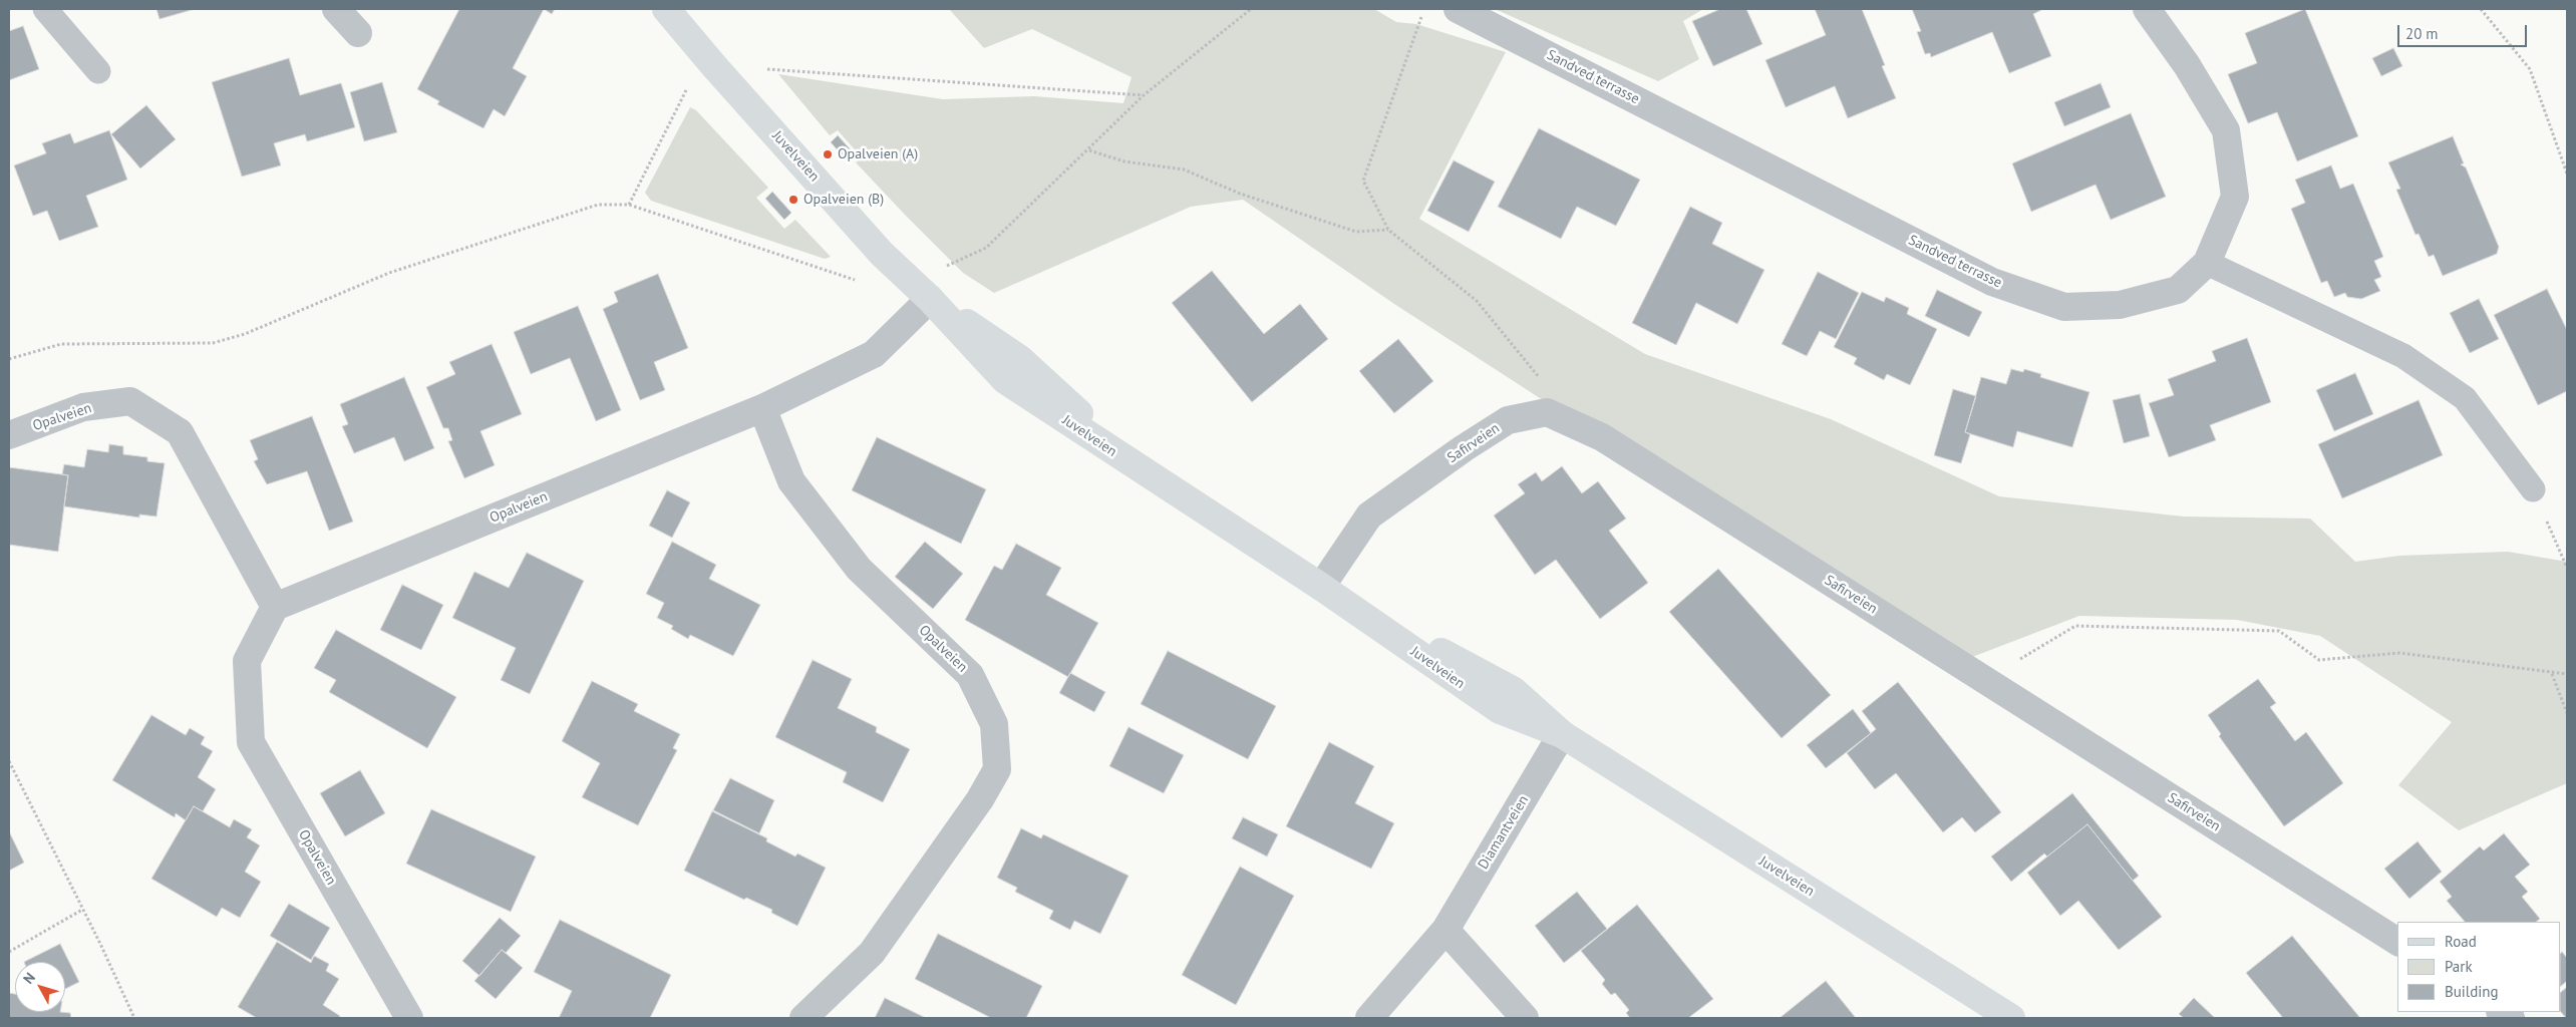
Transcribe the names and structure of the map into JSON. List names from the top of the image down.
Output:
{
  "streets": {
    "street": [
      "Sandved terrasse",
      "Juvelveien",
      "Opalveien",
      "Safirveien",
      "Diamantveien"
    ]
  },
  "crossings": [
    ["Juvelveien", "Opalveien"],
    ["Juvelveien", "Safirveien"],
    ["Juvelveien", "Diamantveien"]
  ],
  "places": ["Opalveien (A)", "Opalveien (B)"],
  "legend": ["Road", "Park", "Building"],
  "scale_bar": "20 m",
  "north": "top left"
}
